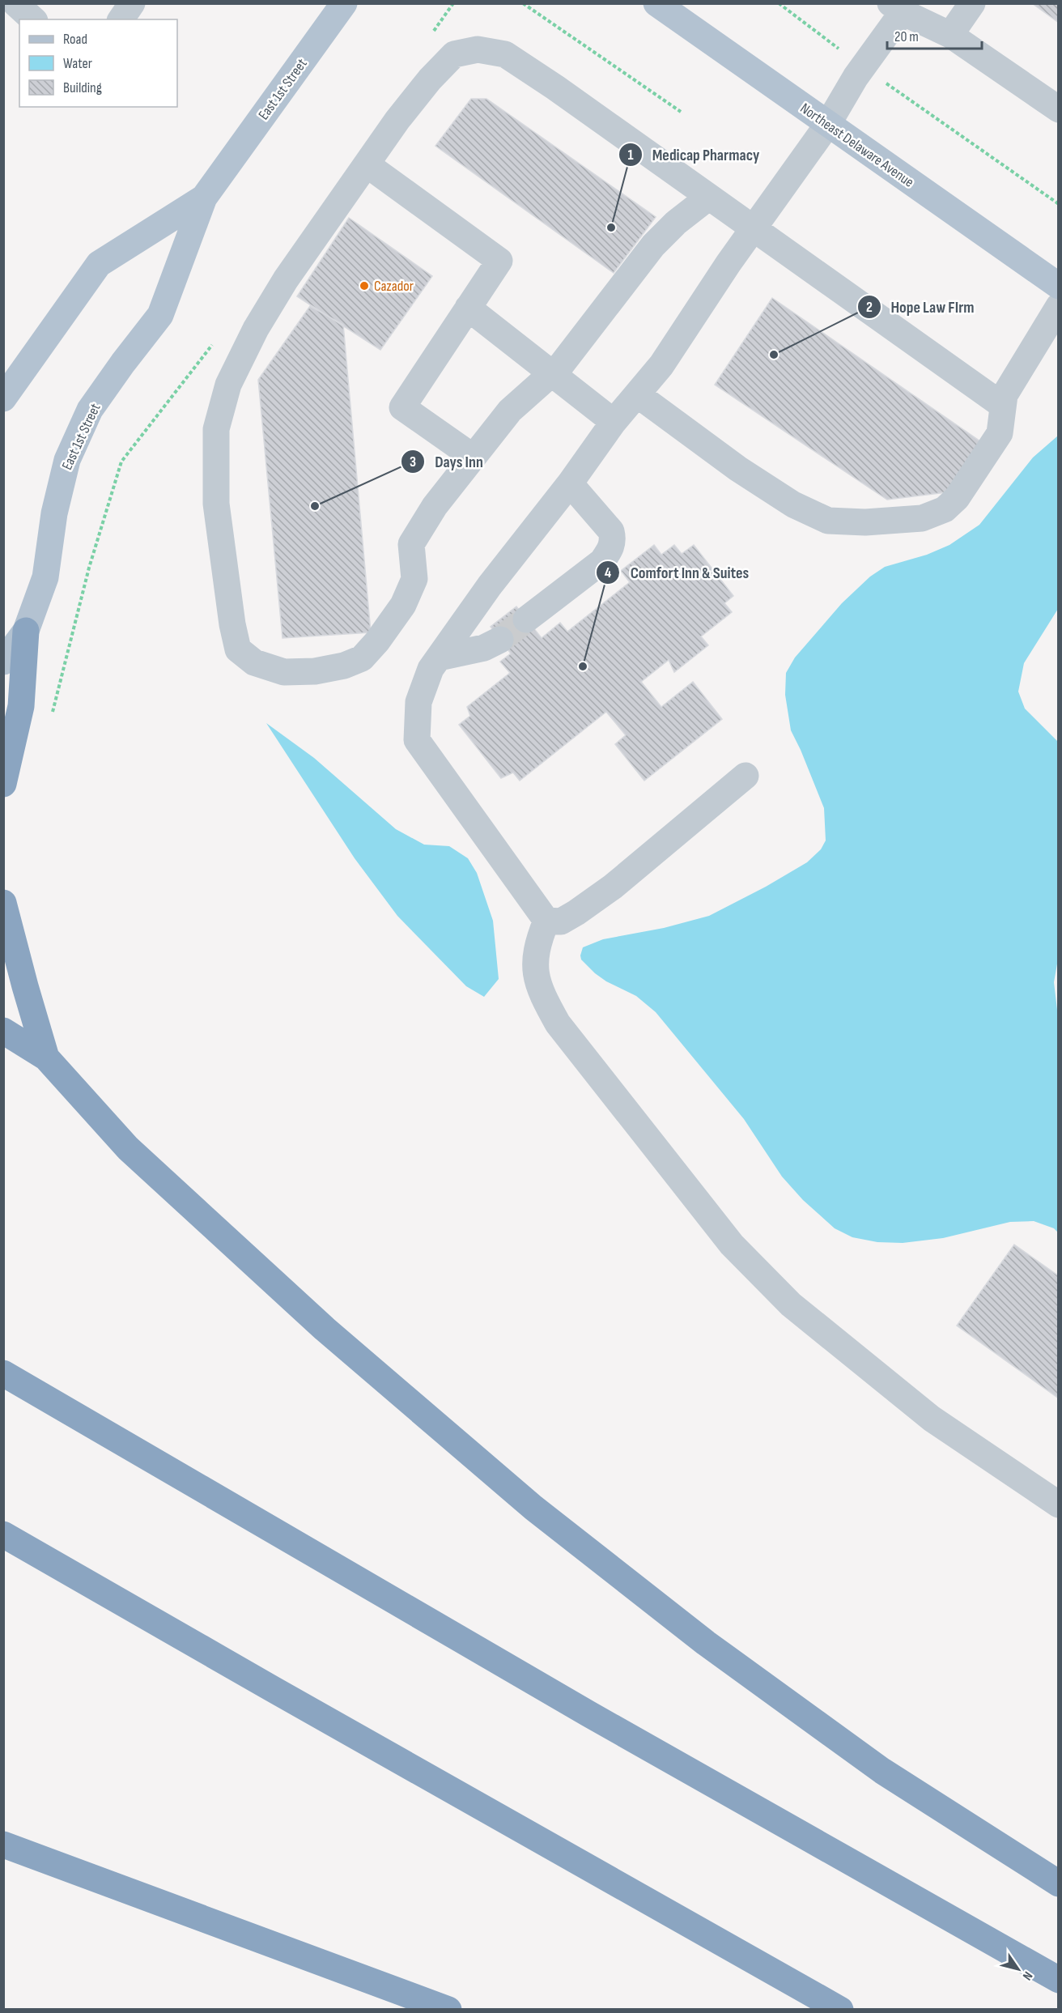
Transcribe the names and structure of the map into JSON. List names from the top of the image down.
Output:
{
  "streets": {
    "main road": ["East 1st Street", "Northeast Delaware Avenue"]
  },
  "places": [
    "Medicap Pharmacy",
    "Cazador",
    "Hope Law FIrm",
    "Days Inn",
    "Comfort Inn & Suites"
  ],
  "legend": ["Road", "Water", "Building"],
  "scale_bar": "20 m",
  "north": "bottom right"
}
